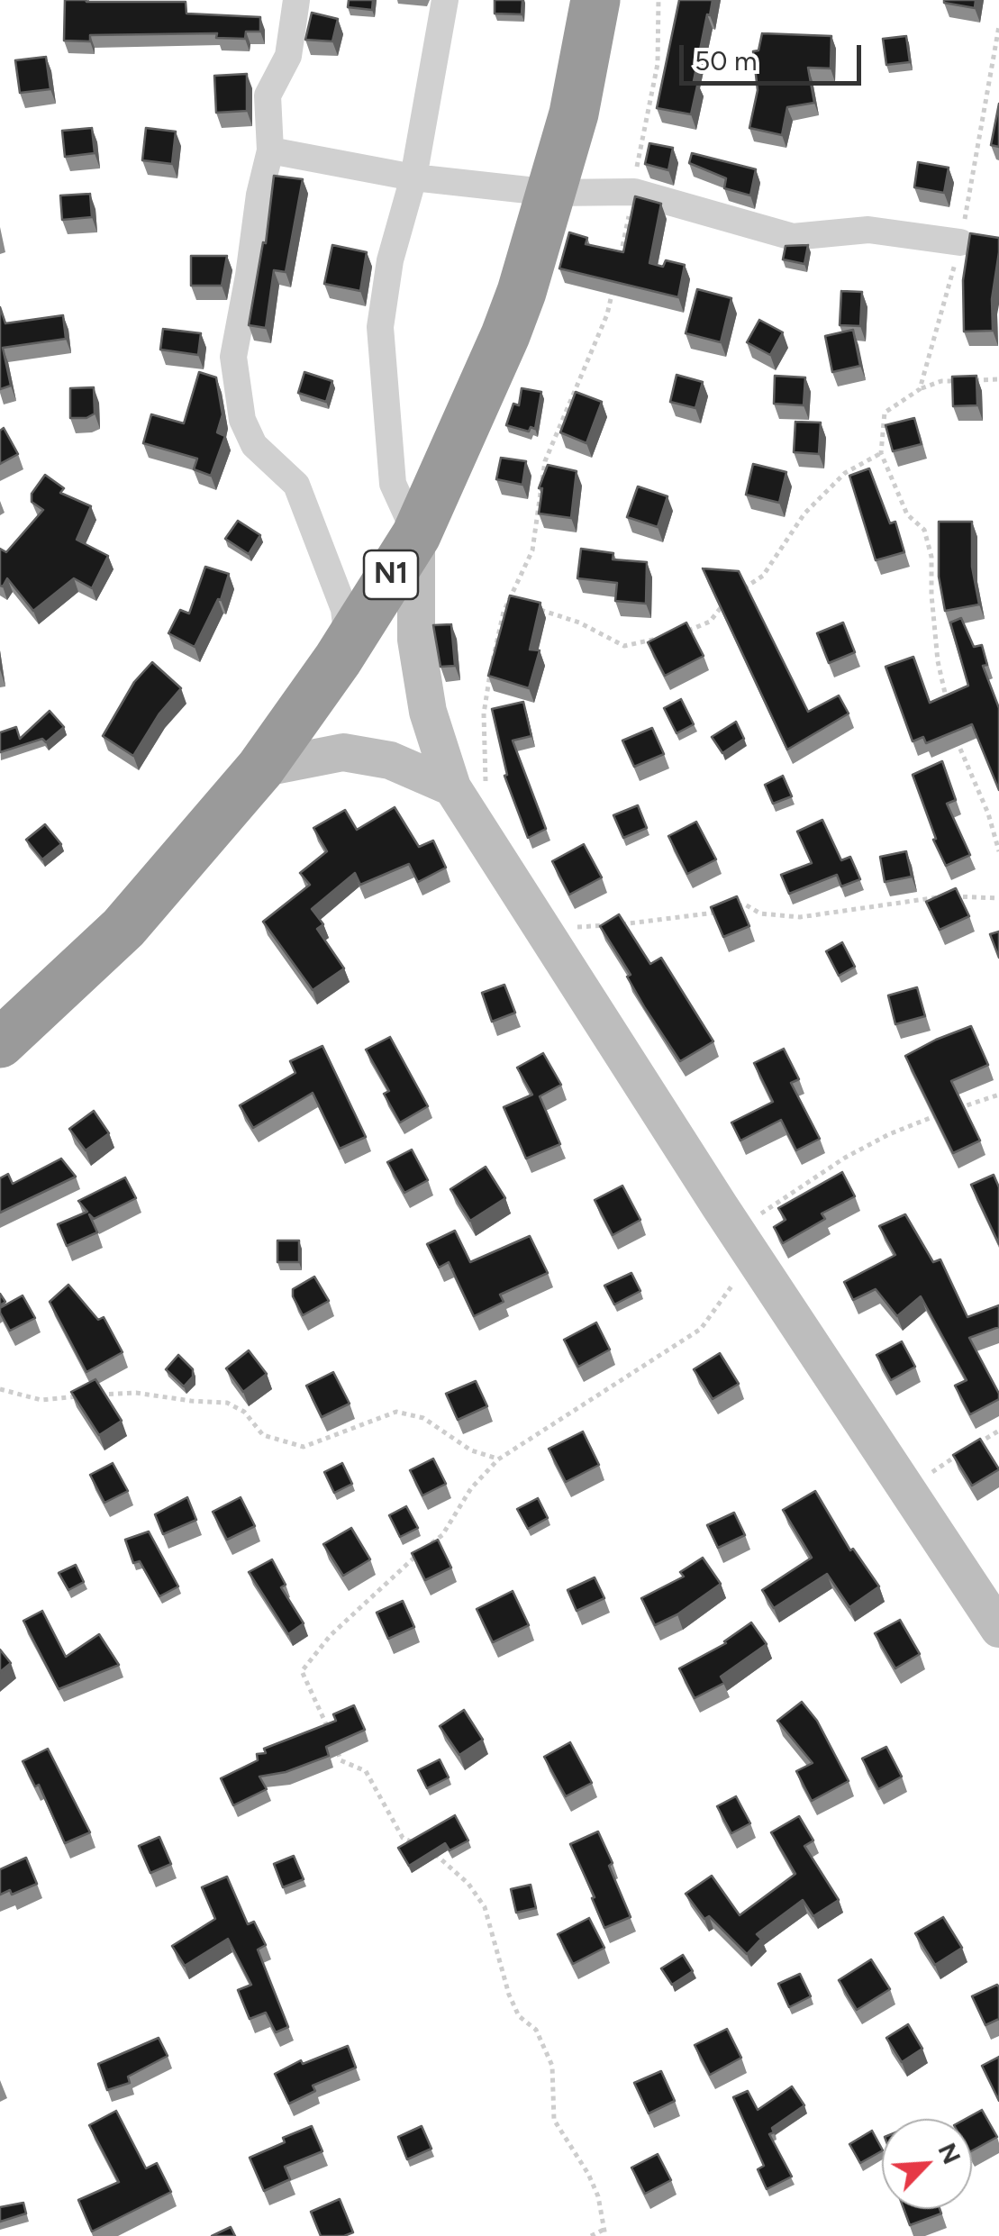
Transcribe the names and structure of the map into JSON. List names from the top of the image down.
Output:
{
  "streets": {
    "highway": ["N1"]
  },
  "scale_bar": "50 m",
  "north": "top right"
}
